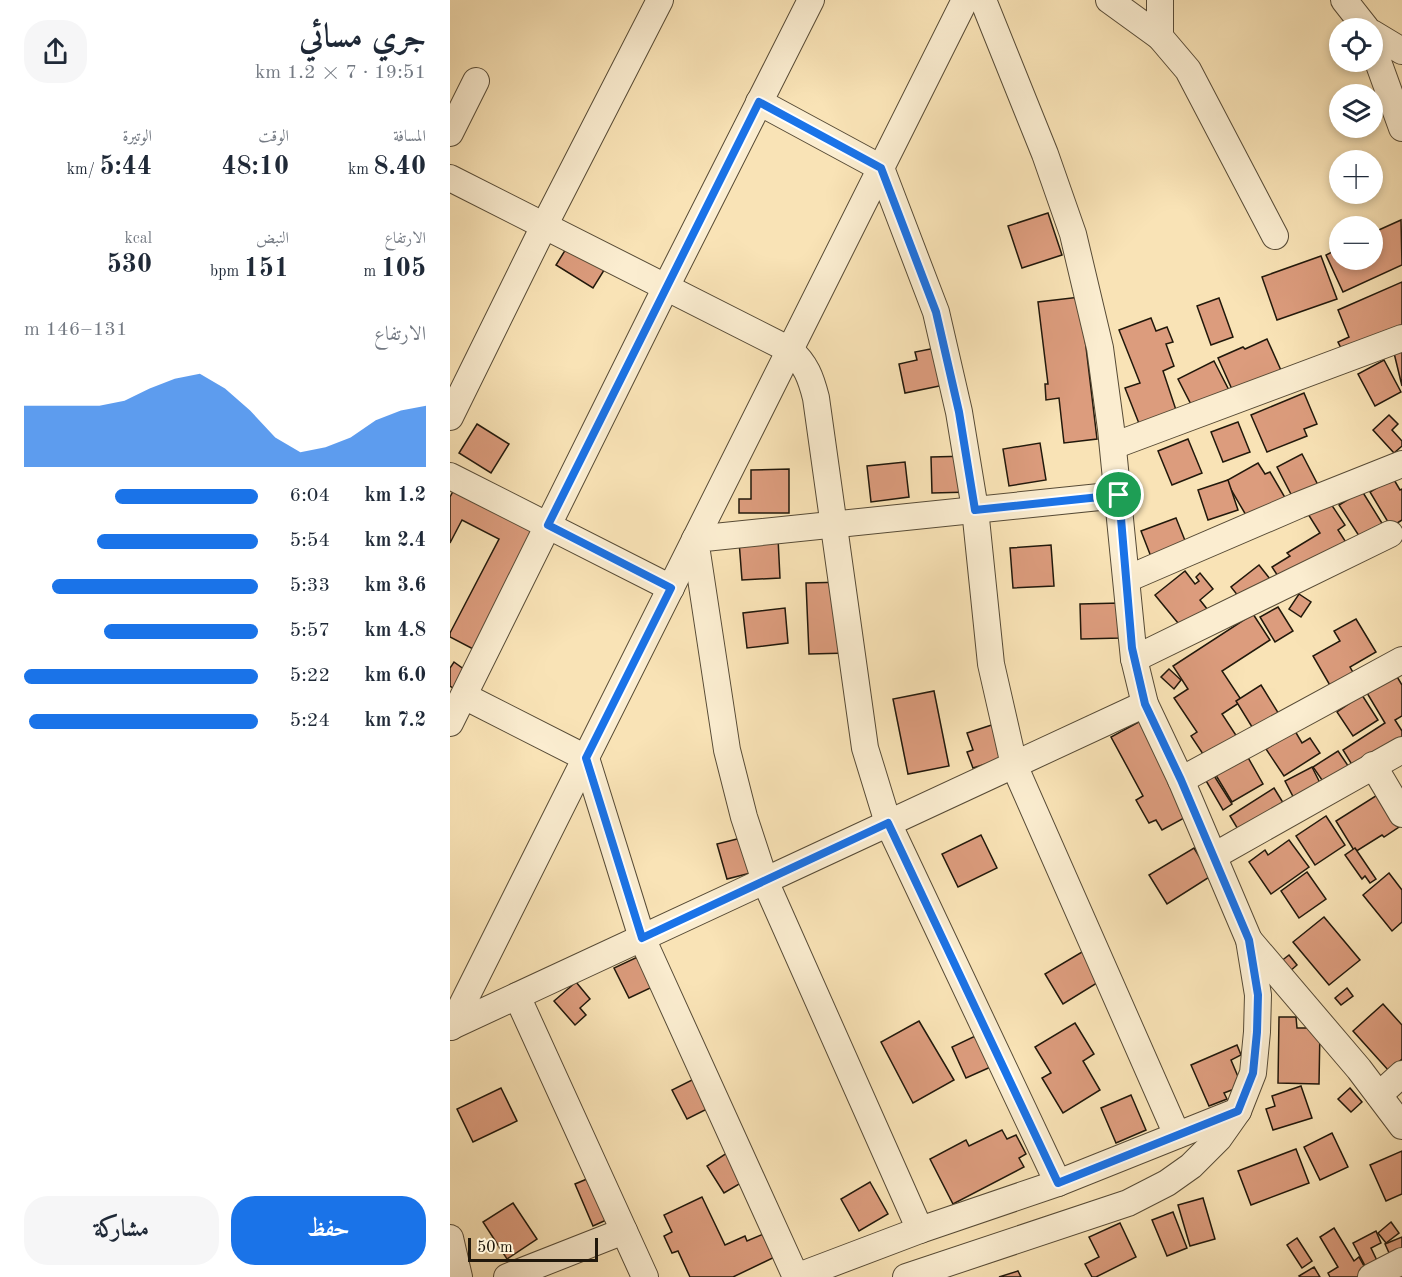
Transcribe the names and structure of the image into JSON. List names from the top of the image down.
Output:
{
  "scale_bar": "50 m",
  "page": {
    "heading": ["جري مسائي", "19:51 · 7 × 1.2 km"],
    "map_buttons": ["+", "−"],
    "stats": [
      ["المسافة", "8.40 km"],
      ["الوقت", "48:10"],
      ["الوتيرة", "5:44 /km"],
      ["الارتفاع", "105 m"],
      ["النبض", "151 bpm"],
      ["kcal", "530"]
    ],
    "chart": ["الارتفاع", "131–146 m"],
    "list": [
      {
        "name": "1.2 km",
        "note": "6:04"
      },
      {
        "name": "2.4 km",
        "note": "5:54"
      },
      {
        "name": "3.6 km",
        "note": "5:33"
      },
      {
        "name": "4.8 km",
        "note": "5:57"
      },
      {
        "name": "6.0 km",
        "note": "5:22"
      },
      {
        "name": "7.2 km",
        "note": "5:24"
      }
    ],
    "buttons": ["حفظ", "مشاركة"],
    "scale": "50 m"
  }
}
